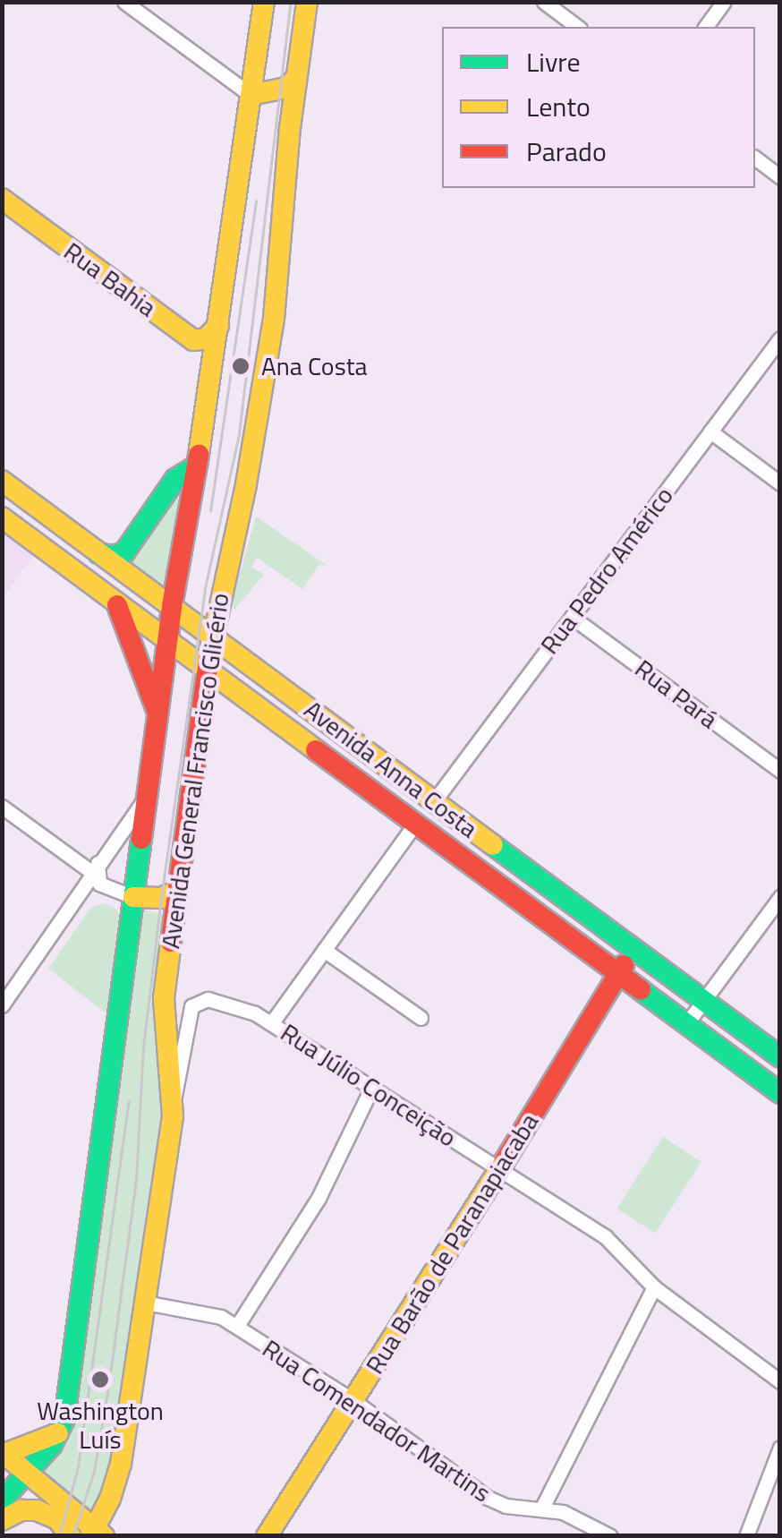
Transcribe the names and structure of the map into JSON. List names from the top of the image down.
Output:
{
  "streets": {
    "main road": [
      "Rua Bahia",
      "Avenida Anna Costa",
      "Avenida General Francisco Glicério",
      "Rua Barão de Paranapiacaba"
    ],
    "street": [
      "Rua Pedro Américo",
      "Rua Pará",
      "Rua Júlio Conceição",
      "Rua Comendador Martins"
    ]
  },
  "crossings": [
    ["Rua Bahia", "Avenida General Francisco Glicério"],
    ["Rua Pedro Américo", "Rua Pará"],
    ["Rua Pedro Américo", "Avenida Anna Costa"],
    ["Avenida Anna Costa", "Avenida General Francisco Glicério"],
    ["Avenida Anna Costa", "Rua Barão de Paranapiacaba"],
    ["Avenida General Francisco Glicério", "Rua Júlio Conceição"],
    ["Avenida General Francisco Glicério", "Rua Comendador Martins"],
    ["Rua Júlio Conceição", "Rua Barão de Paranapiacaba"],
    ["Rua Barão de Paranapiacaba", "Rua Comendador Martins"]
  ],
  "places": ["Ana Costa", "Washington Luís"],
  "legend": ["Livre", "Lento", "Parado"]
}
